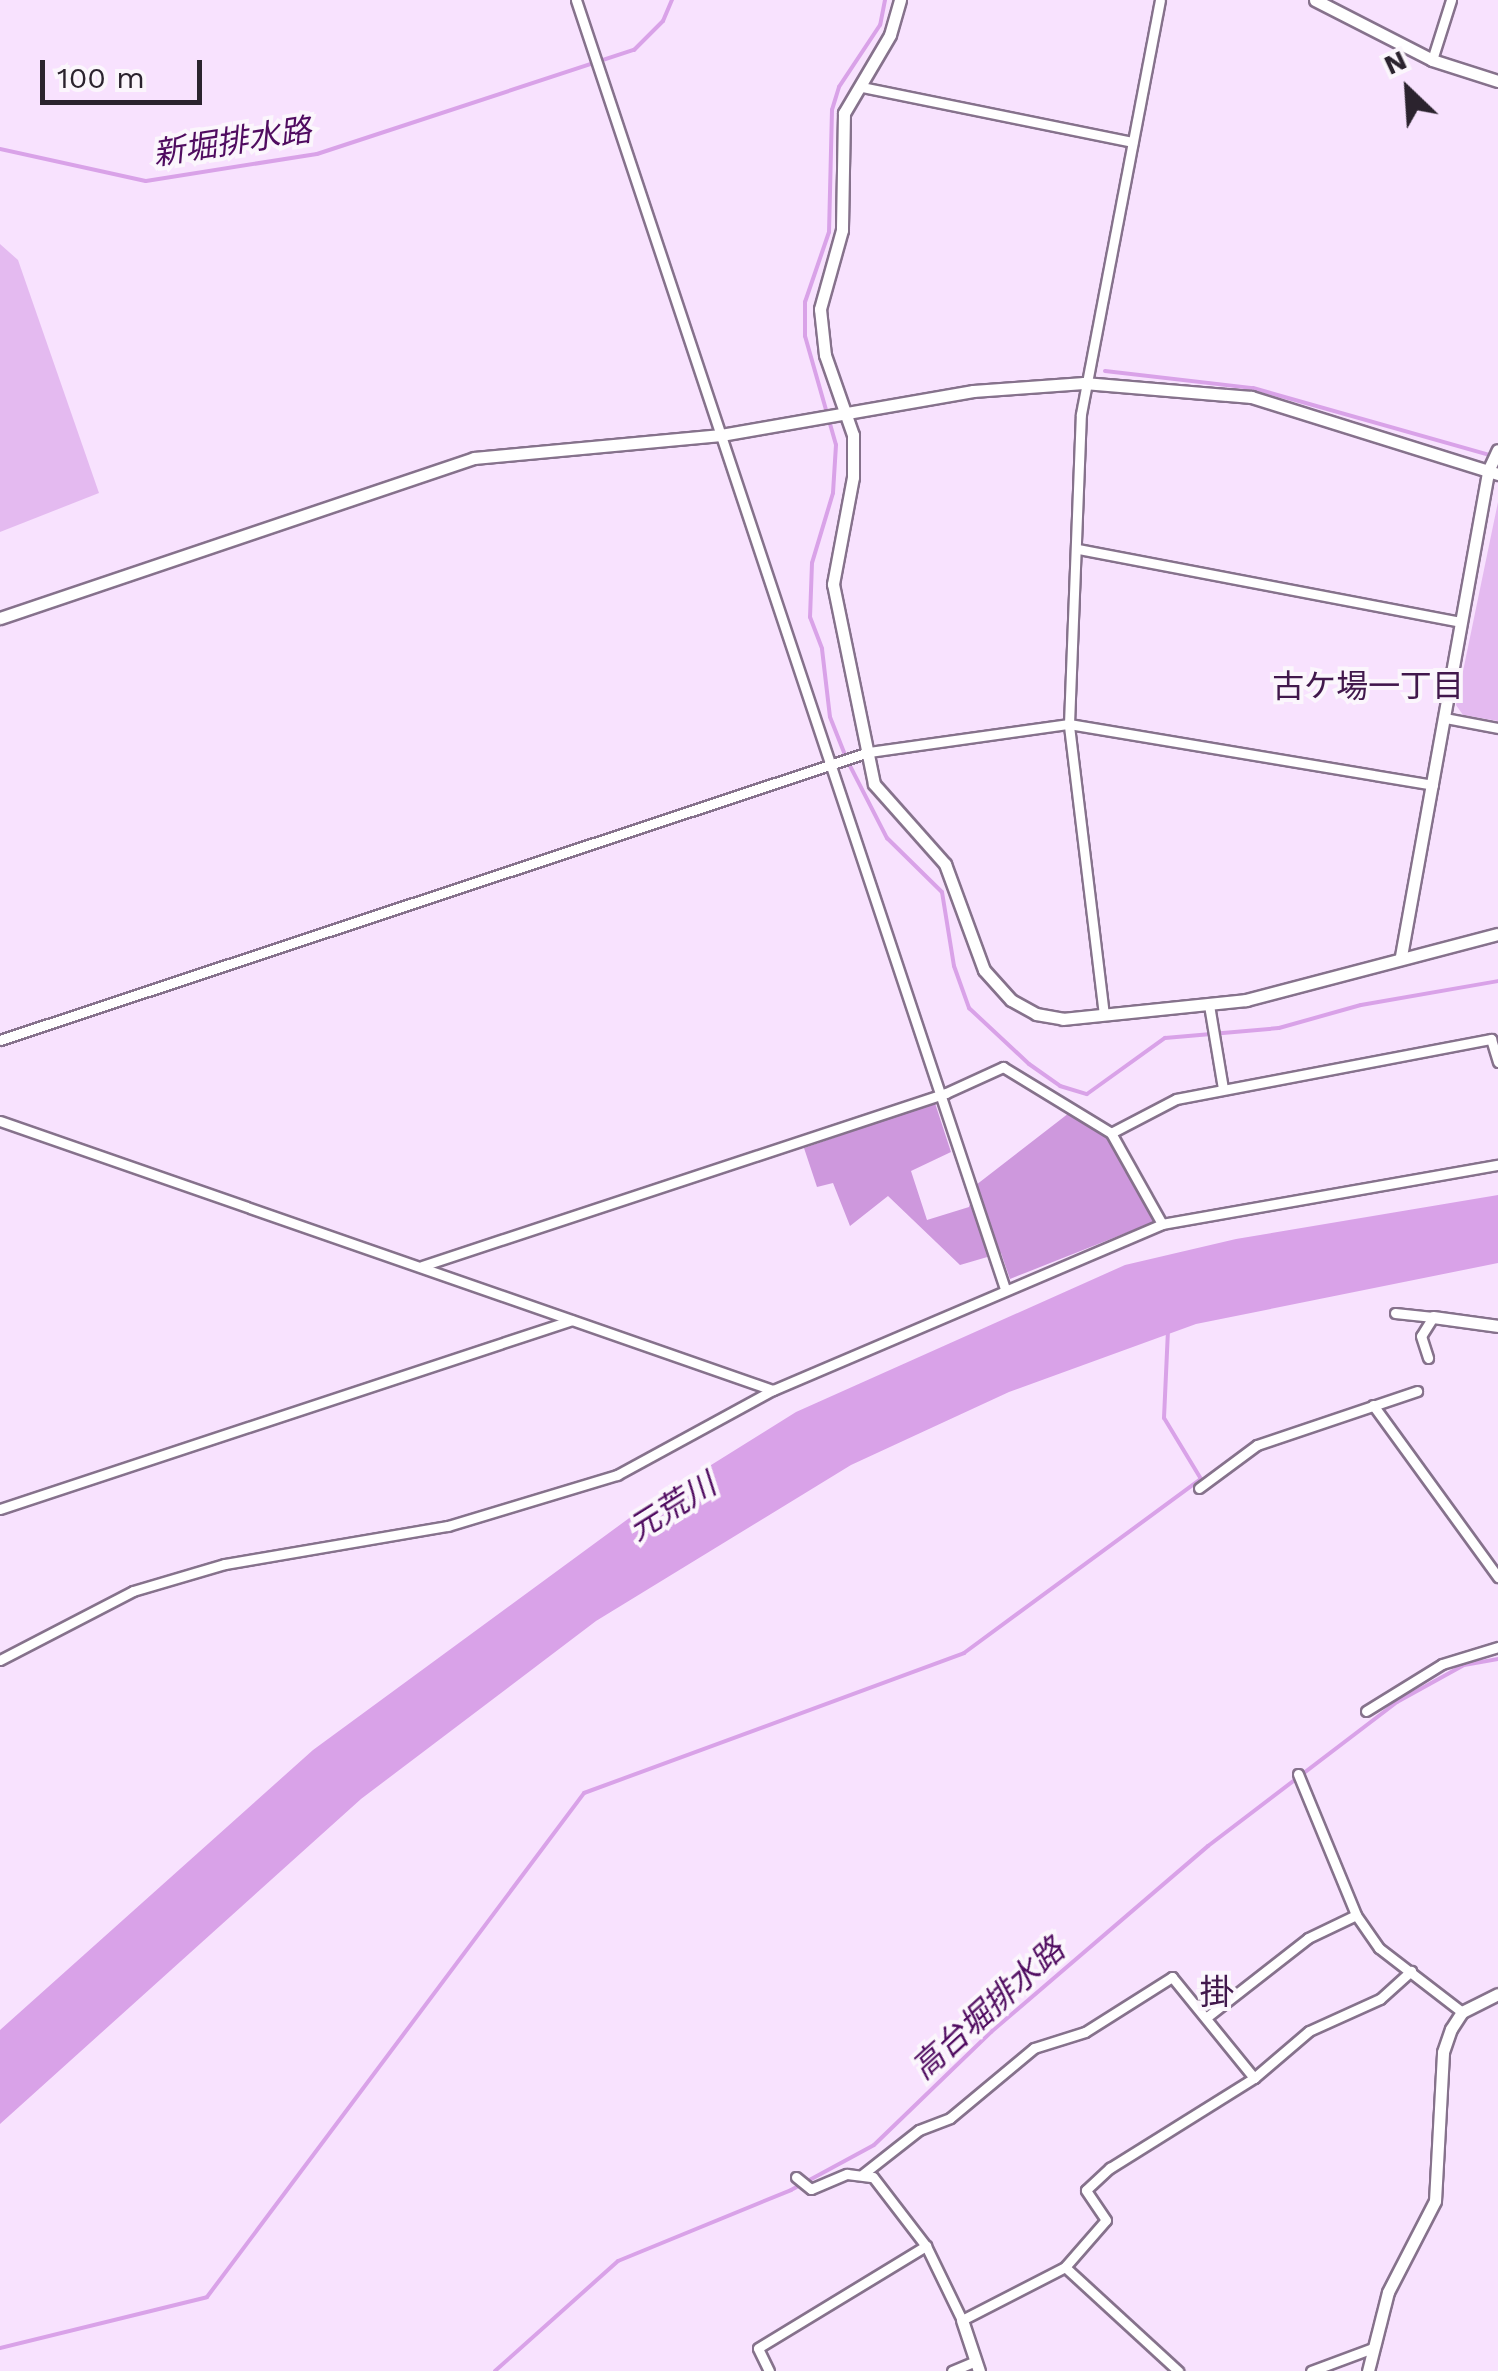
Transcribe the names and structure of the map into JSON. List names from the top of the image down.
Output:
{
  "districts": ["古ケ場一丁目", "掛"],
  "water": ["新堀排水路", "元荒川", "高台堀排水路"],
  "scale_bar": "100 m",
  "north": "top left"
}
